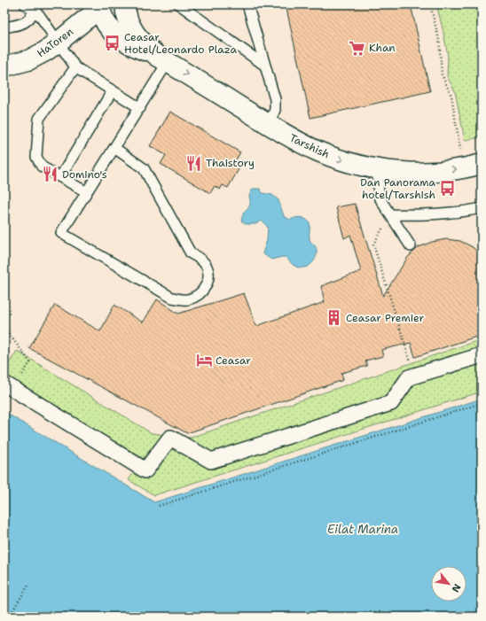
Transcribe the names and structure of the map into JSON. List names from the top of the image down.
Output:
{
  "streets": {
    "street": ["HaToren", "Tarshish"]
  },
  "crossings": [
    ["HaToren", "Tarshish"]
  ],
  "one_way": ["Tarshish"],
  "water": ["Eilat Marina"],
  "places": {
    "bus stop": ["Ceasar Hotel/Leonardo Plaza", "Dan Panorama hotel/Tarshish"],
    "supermarket": ["Khan"],
    "restaurant": ["Thaistory", "Domino's"],
    "building": ["Ceasar Premier"],
    "hotel": ["Ceasar"]
  },
  "north": "bottom right"
}
